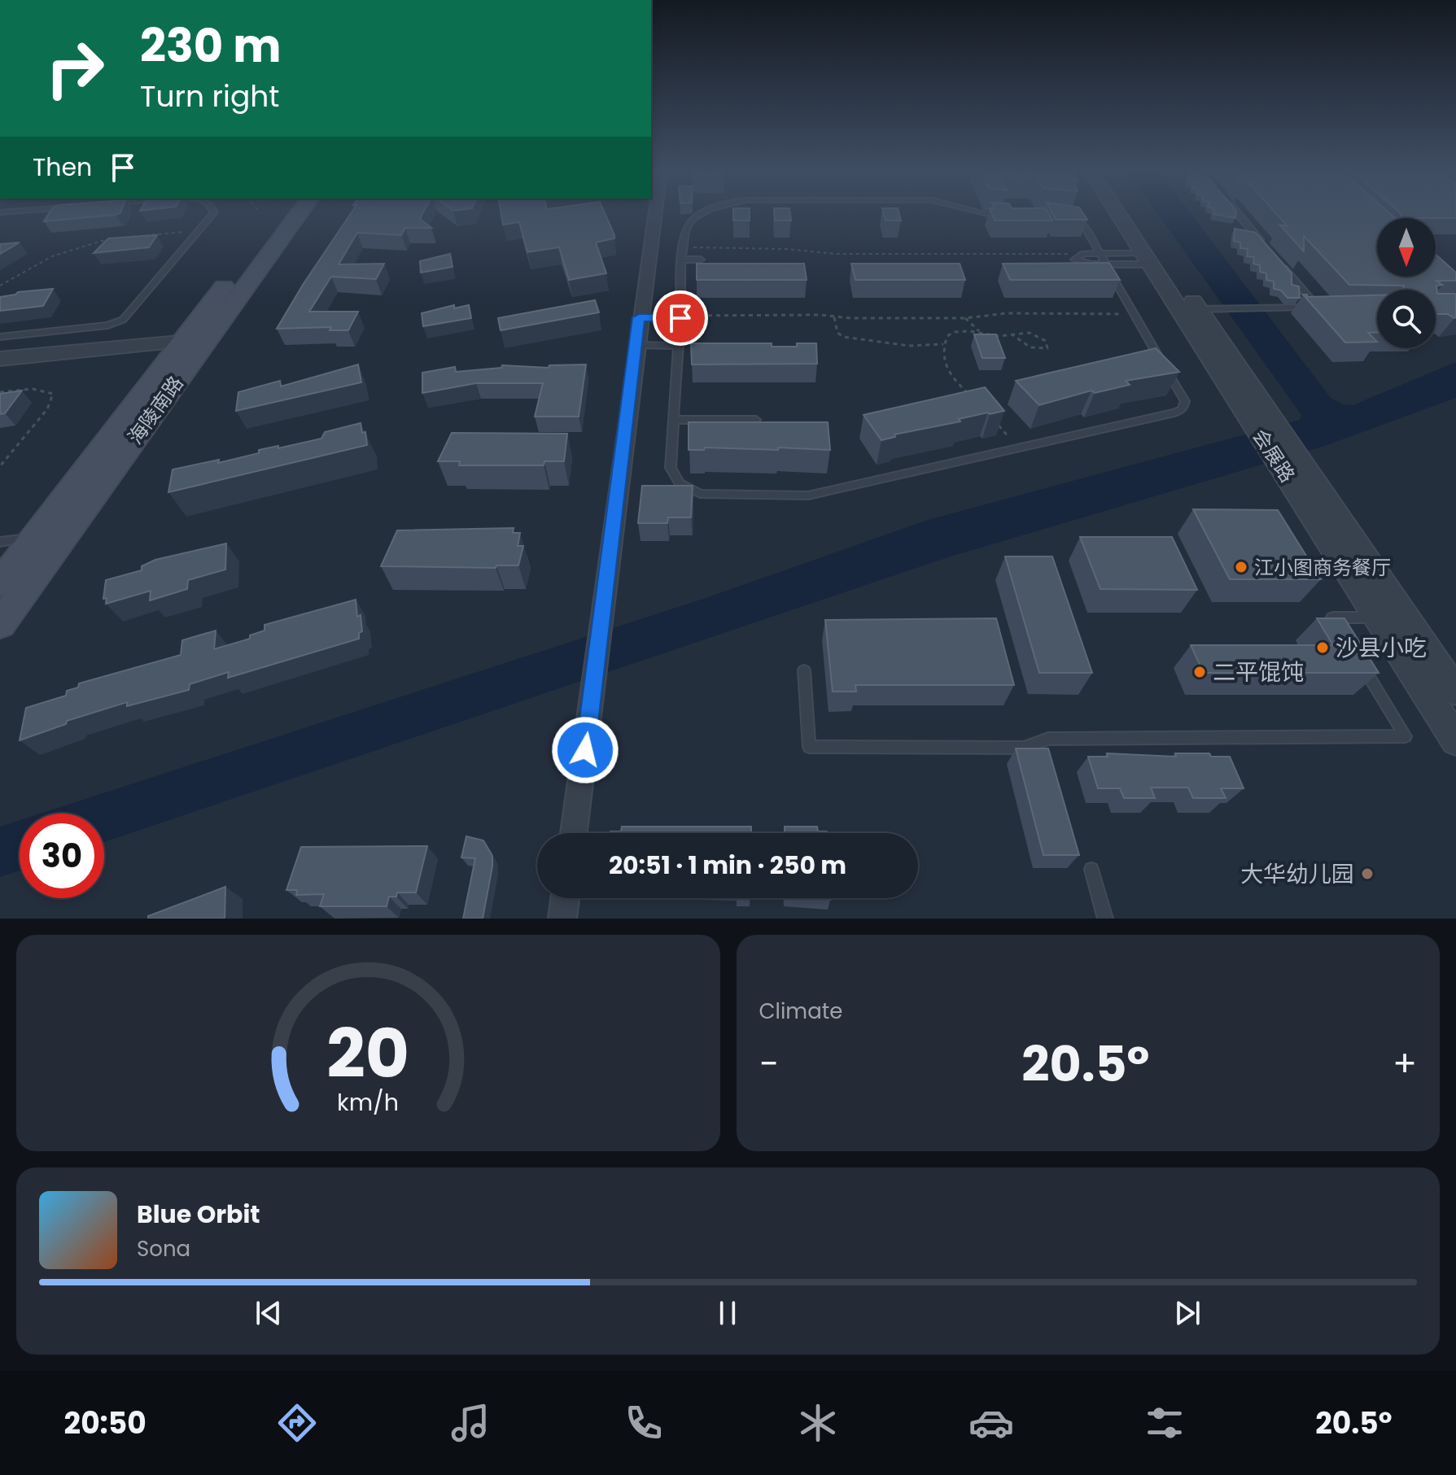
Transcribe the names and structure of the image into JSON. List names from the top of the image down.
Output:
{
  "streets": {
    "main road": ["海陵南路"],
    "street": ["会展路"]
  },
  "places": [
    "江小图商务餐厅",
    "沙县小吃",
    "二平馄饨",
    "大华幼儿园"
  ],
  "north": "bottom",
  "page": {
    "turn": ["230 m", "Turn right"],
    "then": "Then",
    "limit": "30",
    "trip": "20:51 · 1 min · 250 m",
    "tile": "Climate",
    "heat": ["−", "20.5°", "+"],
    "song": ["Blue Orbit", "Sona"],
    "tabs": ["20:50", "20.5°"],
    "gauge": ["20", "km/h"]
  }
}
